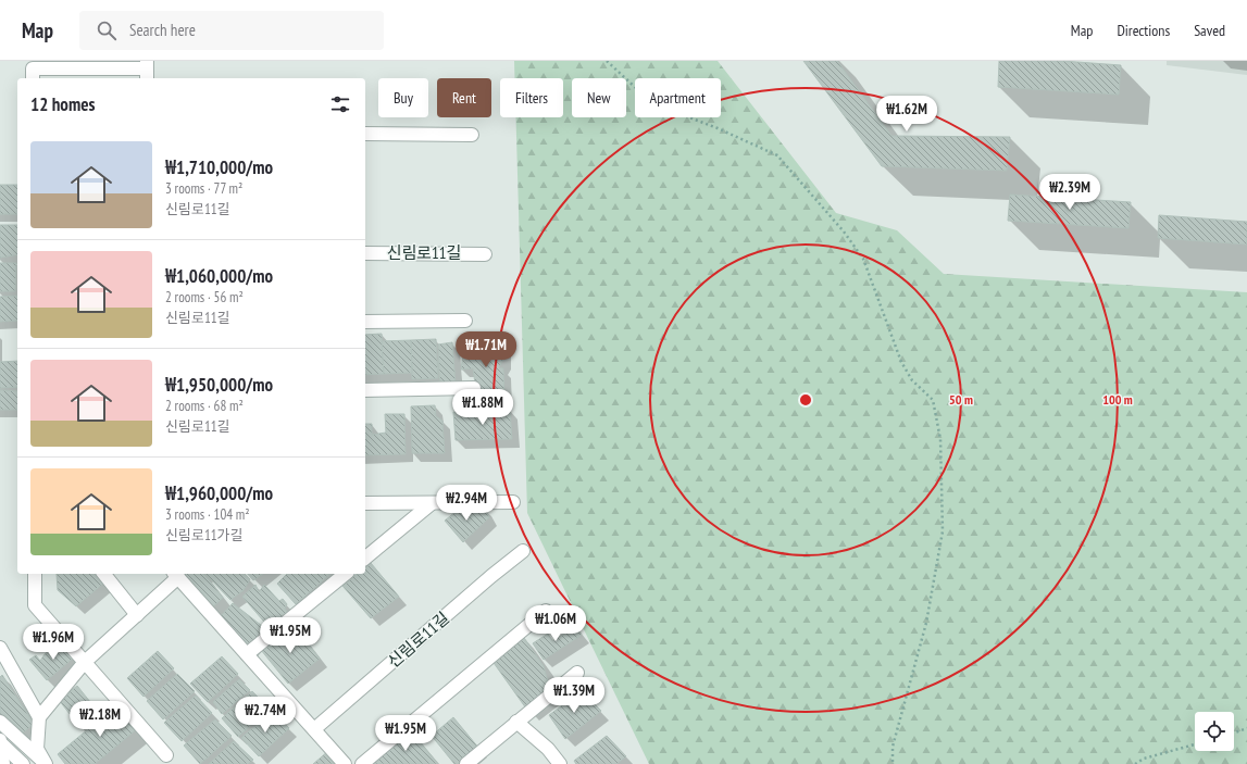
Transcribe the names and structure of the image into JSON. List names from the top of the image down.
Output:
{
  "streets": {
    "street": ["신림로11길"]
  },
  "page": {
    "header": "Map",
    "search": "Search here",
    "nav": ["Map", "Directions", "Saved"],
    "chip": [
      "Buy",
      "Rent",
      "Filters",
      "New",
      "Apartment"
    ],
    "heading": "12 homes",
    "price": [
      "₩1.62M",
      "₩2.39M",
      "₩1.71M",
      "₩1.88M",
      "₩2.94M",
      "₩1.06M",
      "₩1.95M",
      "₩1.96M",
      "₩1.39M",
      "₩2.74M",
      "₩2.18M",
      "₩1.95M"
    ],
    "list": [
      {
        "name": "₩1,710,000/mo",
        "note": "3 rooms · 77 m² · 신림로11길"
      },
      {
        "name": "₩1,060,000/mo",
        "note": "2 rooms · 56 m² · 신림로11길"
      },
      {
        "name": "₩1,950,000/mo",
        "note": "2 rooms · 68 m² · 신림로11길"
      },
      {
        "name": "₩1,960,000/mo",
        "note": "3 rooms · 104 m² · 신림로11가길"
      }
    ]
  },
  "rings": ["50 m", "100 m"]
}
